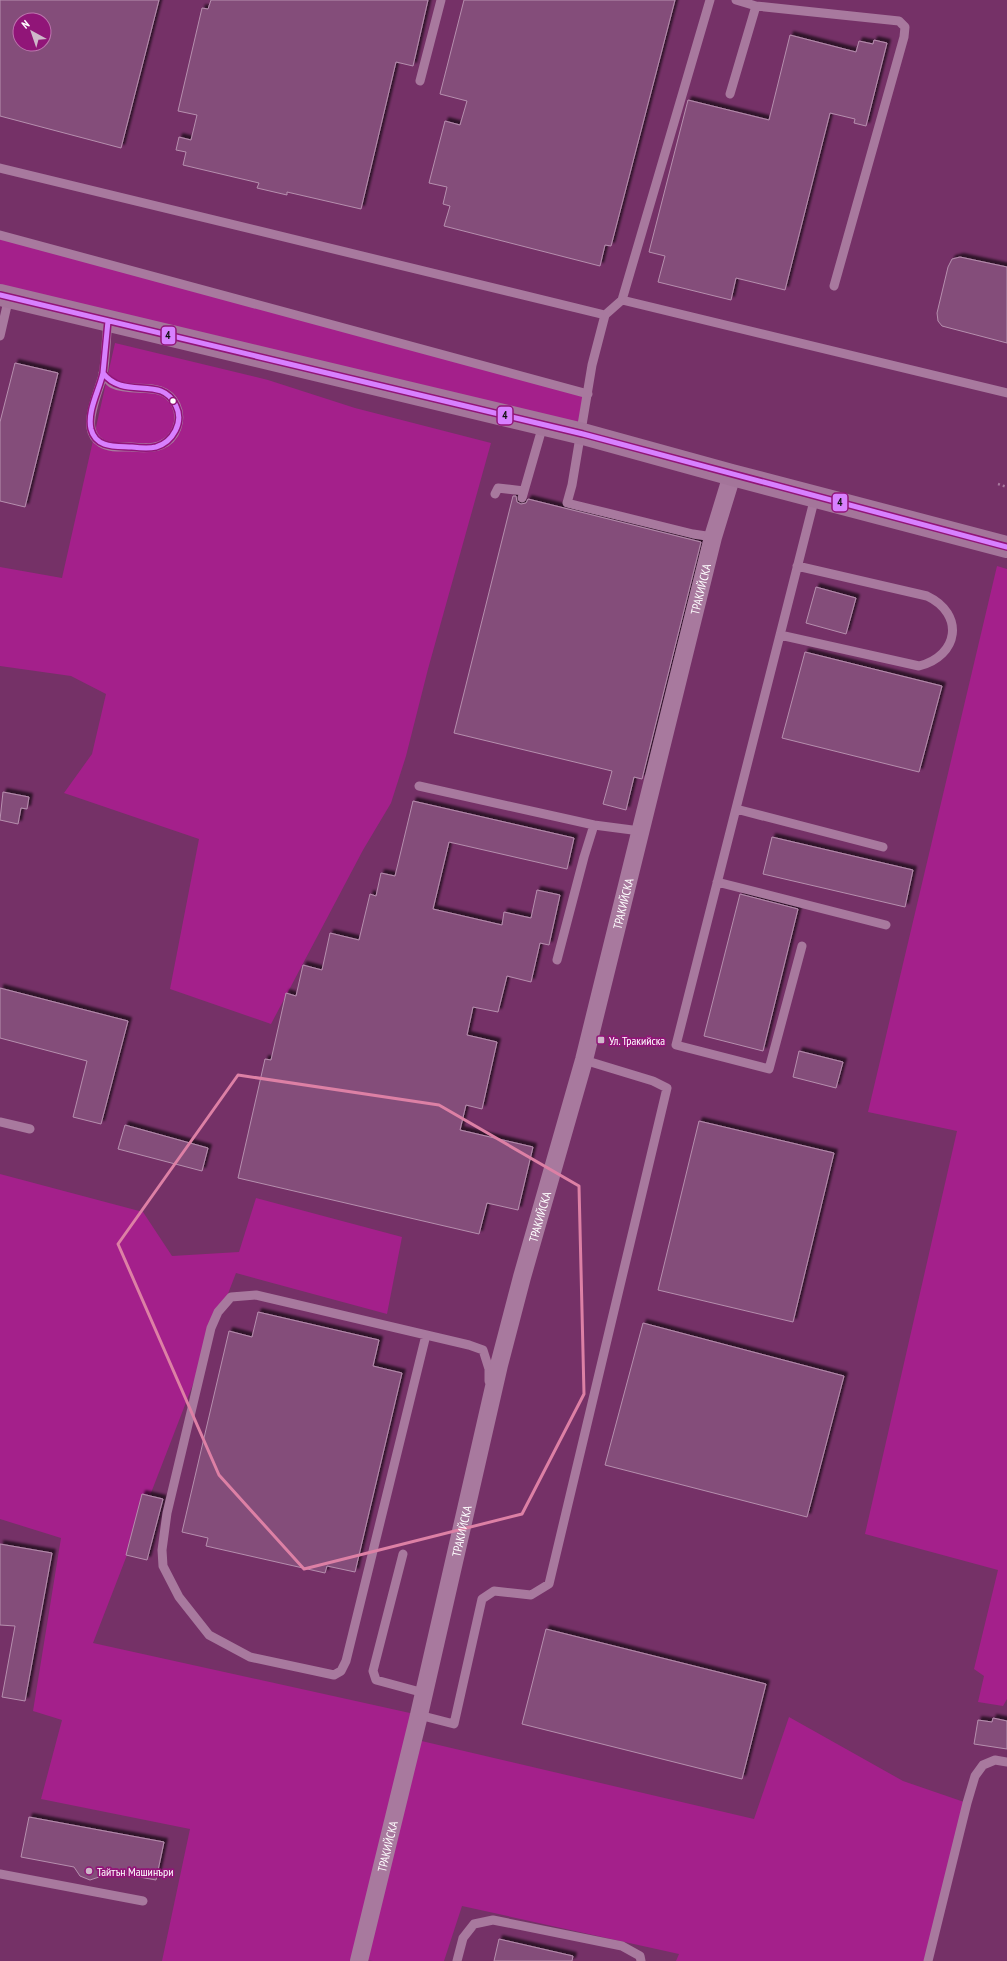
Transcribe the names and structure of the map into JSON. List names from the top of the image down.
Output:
{
  "streets": {
    "street": ["ТРАКИЙСКА"]
  },
  "places": {
    "transit": ["Ул. Тракийска"],
    "other": ["Тайтън Машинъри"]
  },
  "lines": ["transit line 4"],
  "north": "top left"
}
